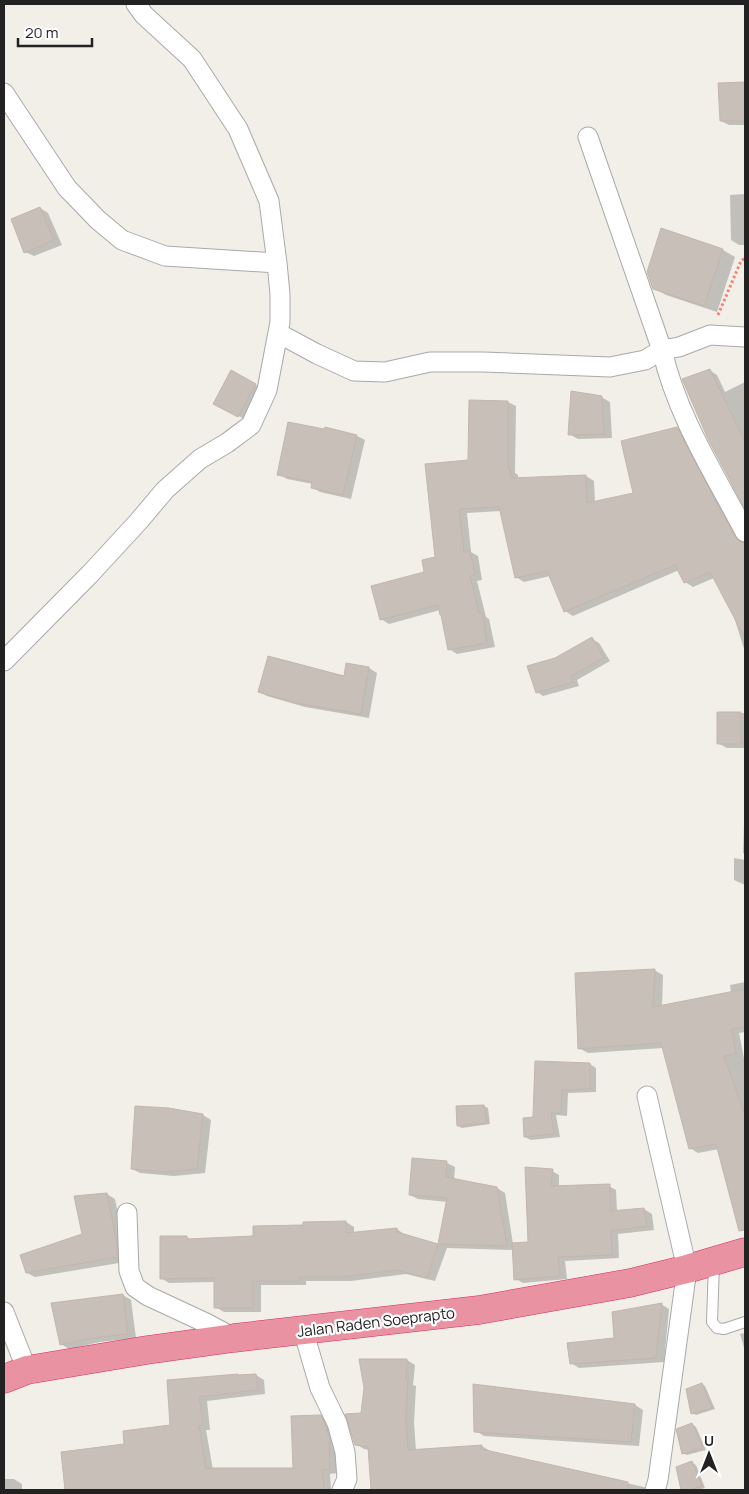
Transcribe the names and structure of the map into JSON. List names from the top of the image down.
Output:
{
  "streets": {
    "highway": ["Jalan Raden Soeprapto"]
  },
  "scale_bar": "20 m",
  "north": "top"
}
